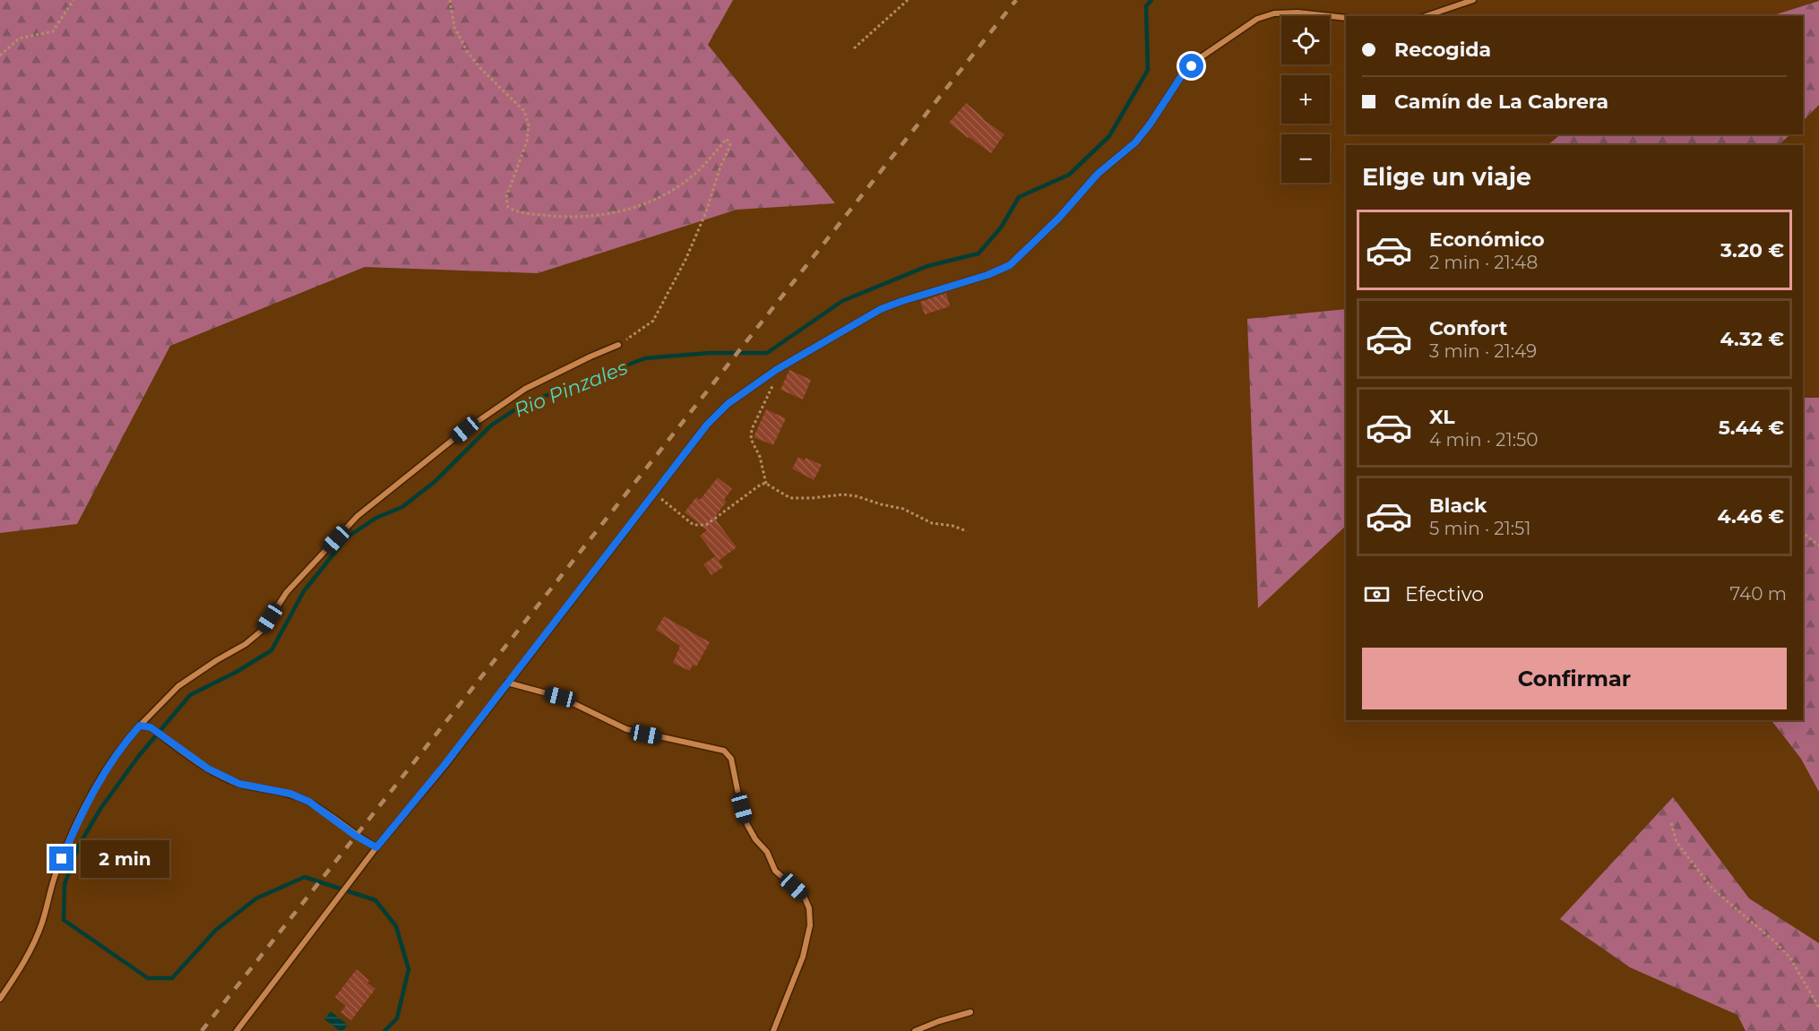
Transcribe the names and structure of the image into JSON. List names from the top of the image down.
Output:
{
  "water": ["Rio Pinzales"],
  "page": {
    "map_buttons": ["+", "−"],
    "banner": ["Recogida", "Camín de La Cabrera"],
    "heading": "Elige un viaje",
    "list": [
      {
        "name": "Económico",
        "note": "2 min · 21:48",
        "value": "3.20 €"
      },
      {
        "name": "Confort",
        "note": "3 min · 21:49",
        "value": "4.32 €"
      },
      {
        "name": "XL",
        "note": "4 min · 21:50",
        "value": "5.44 €"
      },
      {
        "name": "Black",
        "note": "5 min · 21:51",
        "value": "4.46 €"
      }
    ],
    "pay": ["Efectivo", "740 m"],
    "buttons": "Confirmar",
    "bubble": "2 min"
  }
}
